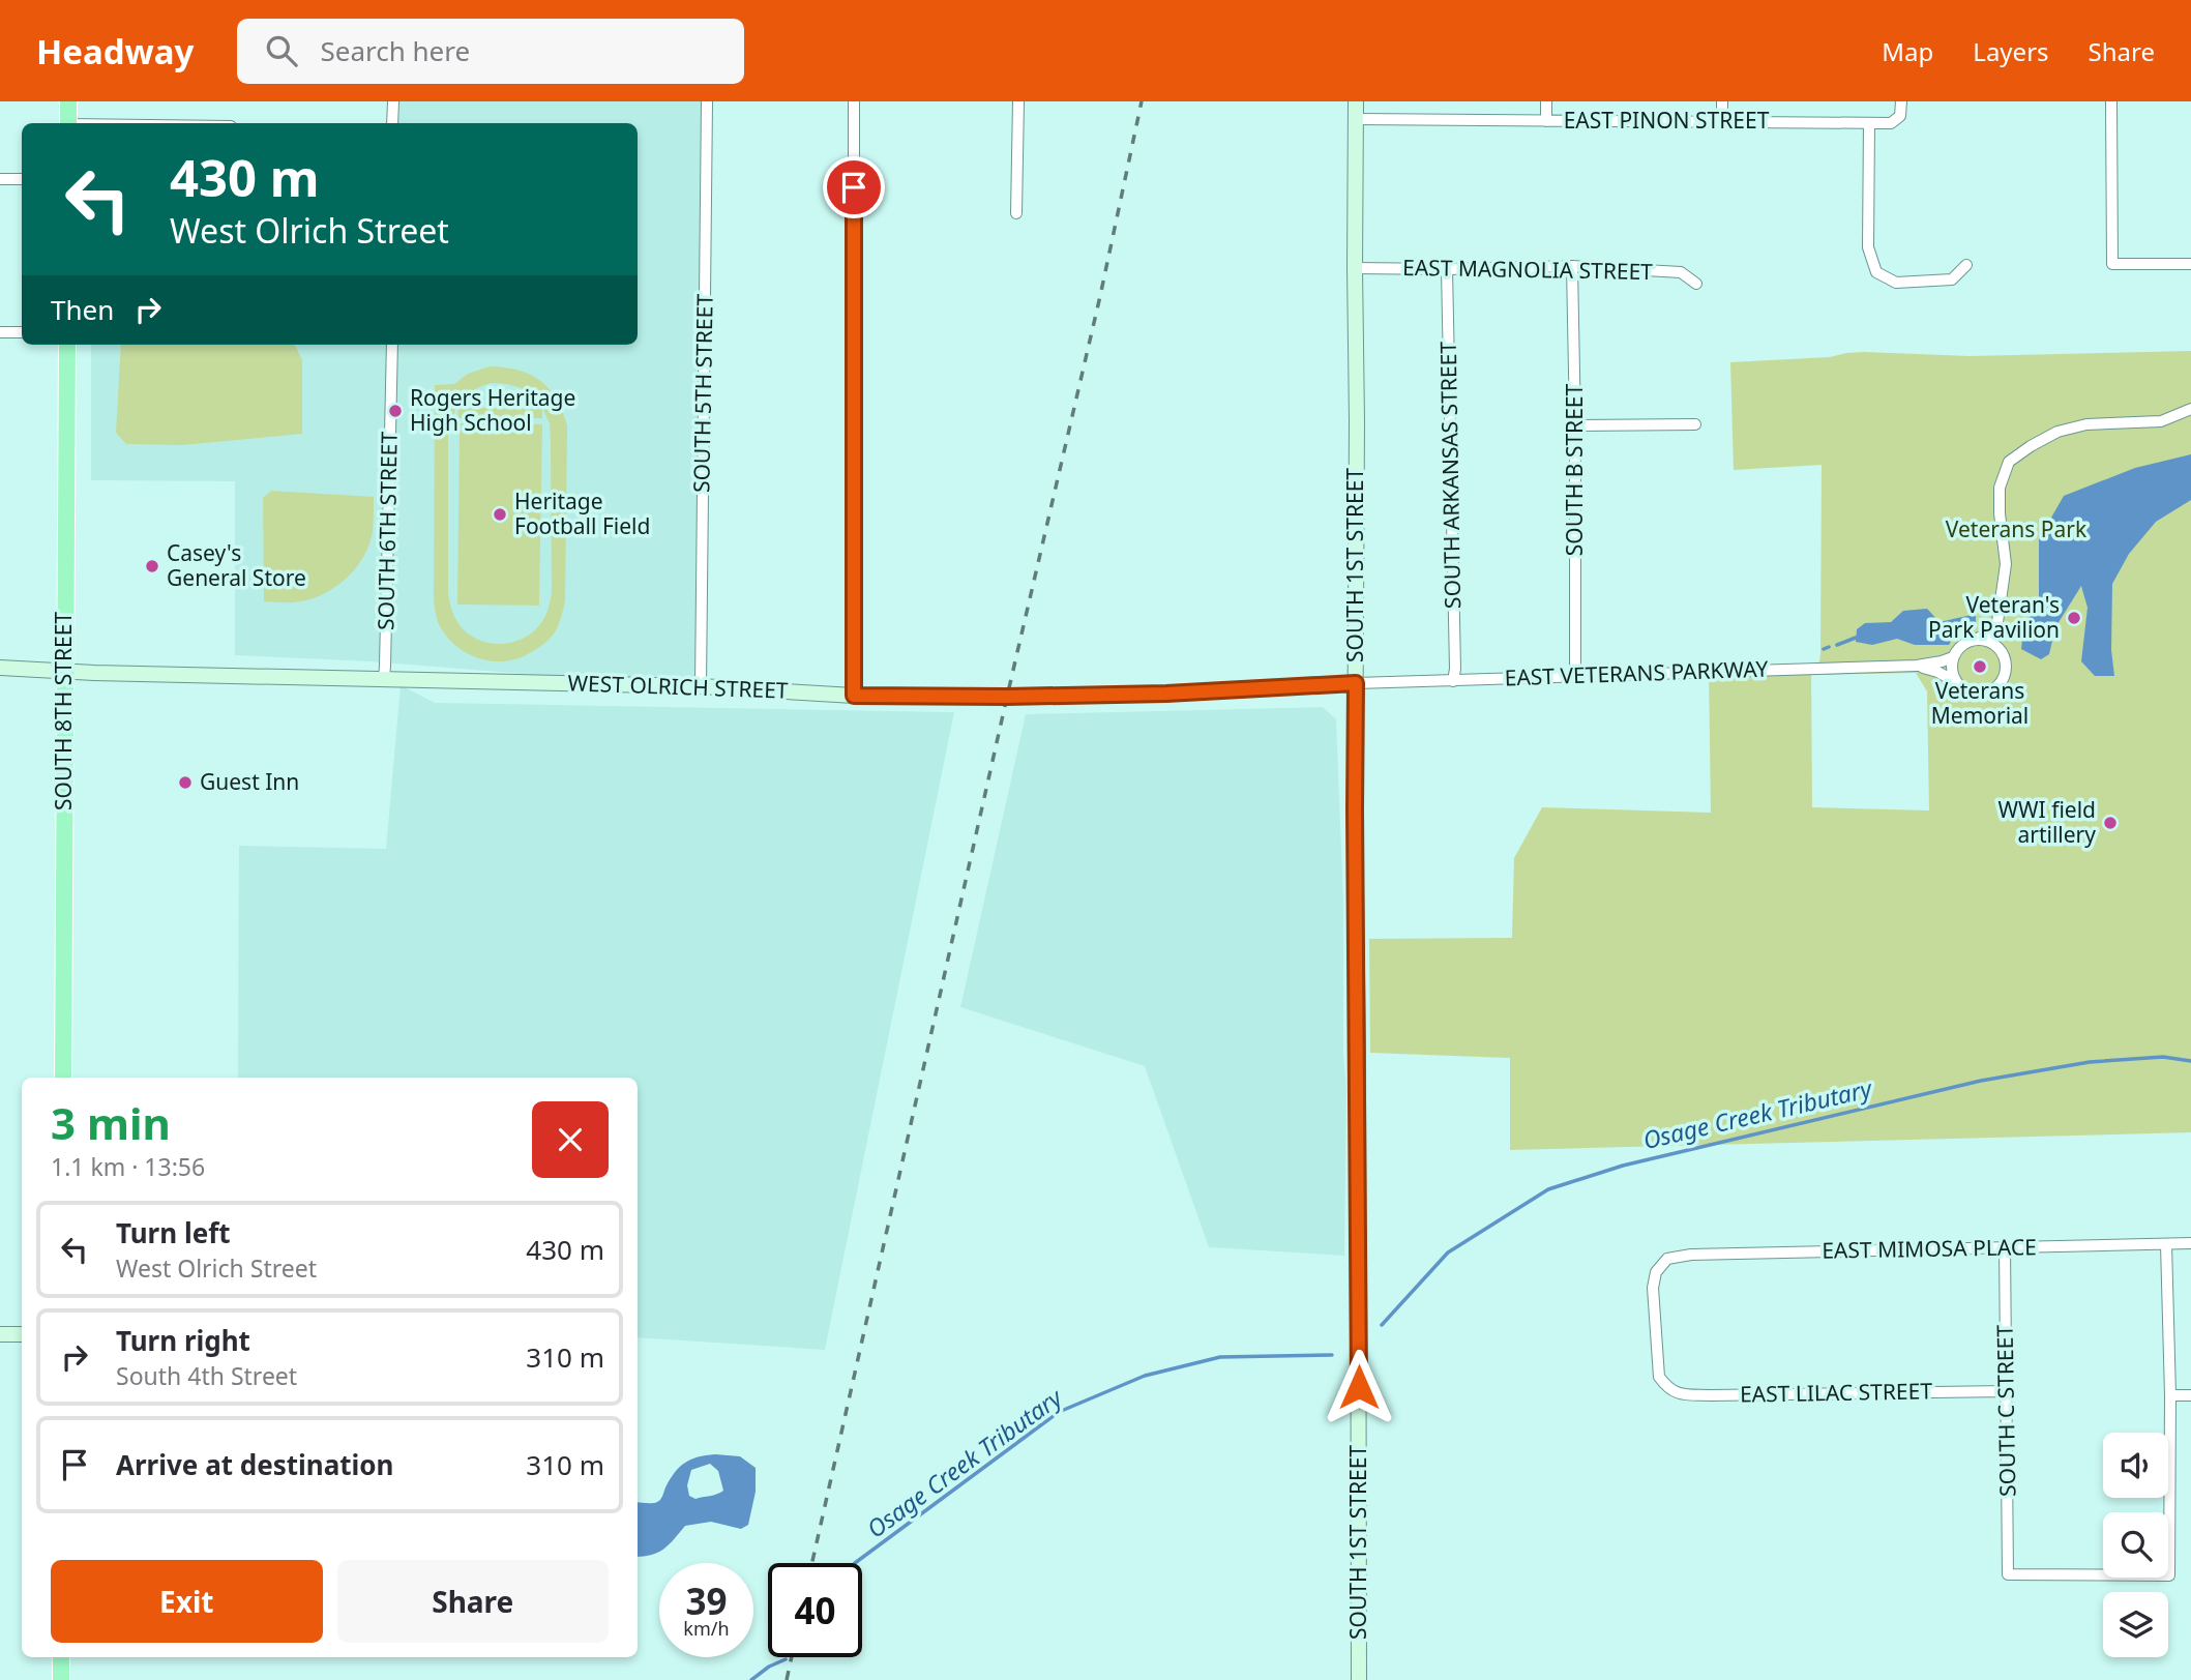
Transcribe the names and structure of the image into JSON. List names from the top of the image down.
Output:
{
  "streets": {
    "main road": ["SOUTH 8TH STREET"],
    "street": [
      "EAST PINON STREET",
      "EAST MAGNOLIA STREET",
      "SOUTH 5TH STREET",
      "SOUTH B STREET",
      "SOUTH ARKANSAS STREET",
      "SOUTH 6TH STREET",
      "SOUTH 1ST STREET",
      "EAST VETERANS PARKWAY",
      "WEST OLRICH STREET",
      "EAST MIMOSA PLACE",
      "EAST LILAC STREET",
      "SOUTH C STREET"
    ]
  },
  "crossings": [
    ["EAST PINON STREET", "SOUTH 1ST STREET"],
    ["EAST MAGNOLIA STREET", "SOUTH B STREET"],
    ["EAST MAGNOLIA STREET", "SOUTH ARKANSAS STREET"],
    ["EAST MAGNOLIA STREET", "SOUTH 1ST STREET"],
    ["SOUTH 5TH STREET", "WEST OLRICH STREET"],
    ["SOUTH B STREET", "EAST VETERANS PARKWAY"],
    ["SOUTH ARKANSAS STREET", "EAST VETERANS PARKWAY"],
    ["SOUTH 6TH STREET", "WEST OLRICH STREET"],
    ["SOUTH 1ST STREET", "EAST VETERANS PARKWAY"],
    ["SOUTH 1ST STREET", "WEST OLRICH STREET"],
    ["EAST VETERANS PARKWAY", "WEST OLRICH STREET"],
    ["WEST OLRICH STREET", "SOUTH 8TH STREET"],
    ["EAST MIMOSA PLACE", "EAST LILAC STREET"],
    ["EAST MIMOSA PLACE", "SOUTH C STREET"],
    ["EAST LILAC STREET", "SOUTH C STREET"]
  ],
  "water": ["Osage Creek Tributary"],
  "parks": ["Veterans Park"],
  "places": [
    "Rogers Heritage High School",
    "Heritage Football Field",
    "Casey's General Store",
    "Veteran's Park Pavilion",
    "Veterans Memorial",
    "Guest Inn",
    "WWI field artillery"
  ],
  "page": {
    "header": "Headway",
    "search": "Search here",
    "nav": ["Map", "Layers", "Share"],
    "turn": ["430 m", "West Olrich Street"],
    "then": "Then",
    "heading": ["3 min", "1.1 km · 13:56"],
    "list": [
      {
        "name": "Turn left",
        "note": "West Olrich Street",
        "value": "430 m"
      },
      {
        "name": "Turn right",
        "note": "South 4th Street",
        "value": "310 m"
      },
      {
        "name": "Arrive at destination",
        "value": "310 m"
      }
    ],
    "buttons": ["Exit", "Share"],
    "speed": "39 km/h",
    "limit": "40"
  }
}
